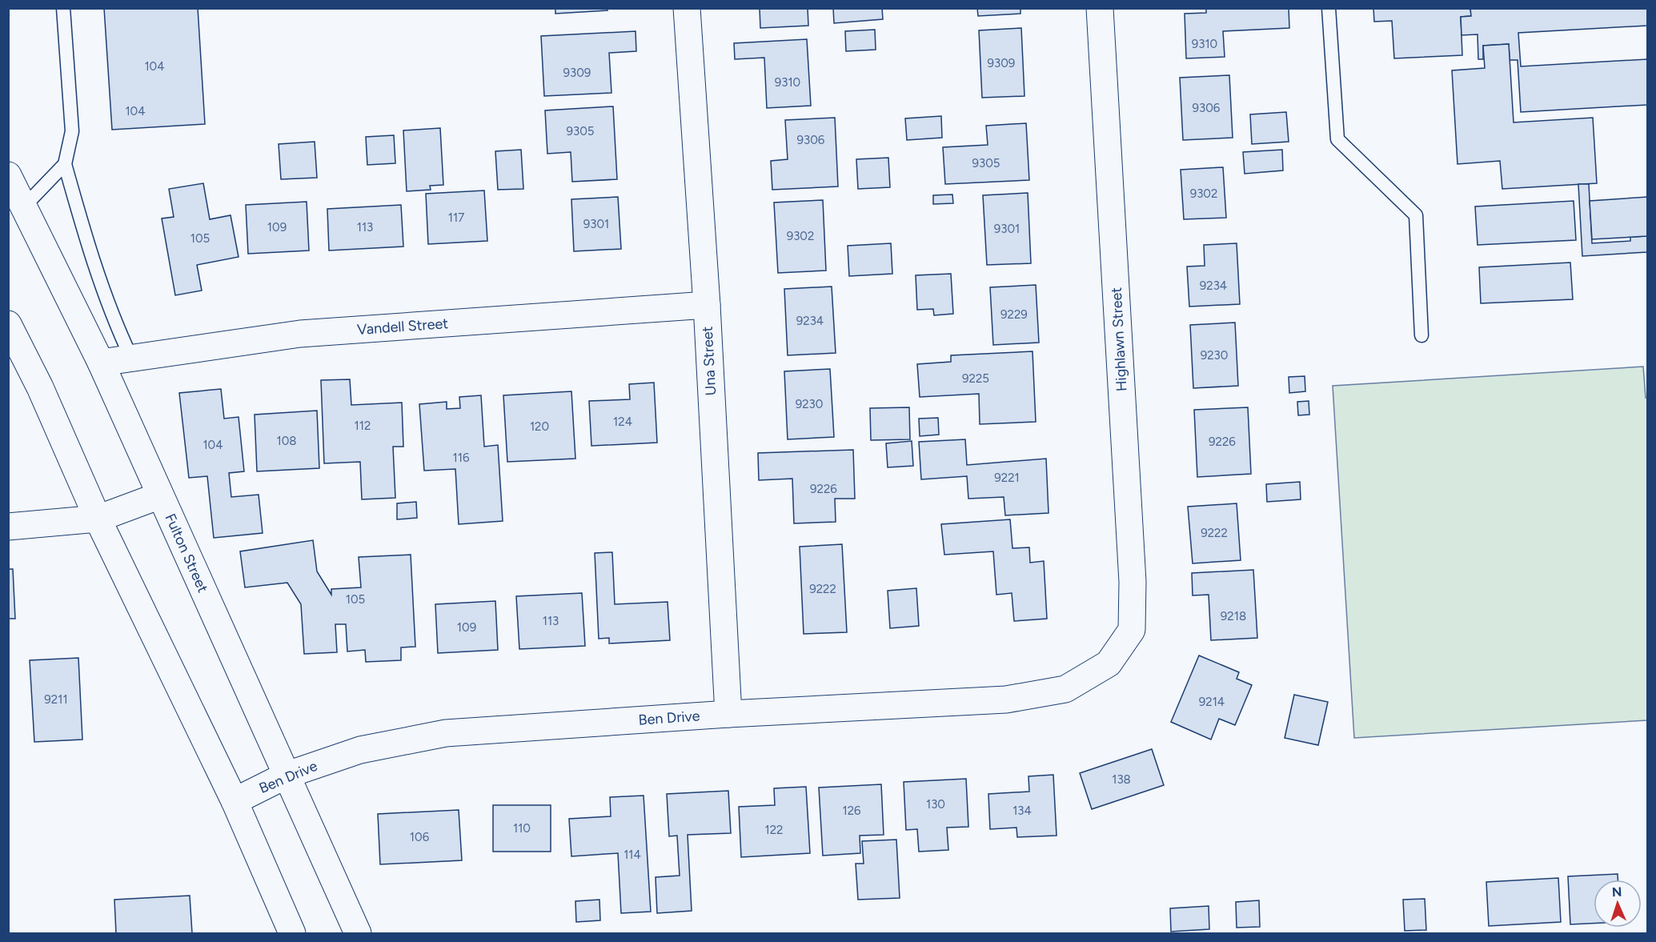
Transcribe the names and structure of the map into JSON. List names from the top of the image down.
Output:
{
  "streets": {
    "street": [
      "Vandell Street",
      "Highlawn Street",
      "Una Street",
      "Fulton Street",
      "Ben Drive"
    ]
  },
  "crossings": [
    ["Vandell Street", "Una Street"],
    ["Vandell Street", "Fulton Street"],
    ["Highlawn Street", "Ben Drive"],
    ["Una Street", "Ben Drive"],
    ["Fulton Street", "Ben Drive"]
  ],
  "house_numbers": [
    "9310",
    "9309",
    "104",
    "9309",
    "9310",
    "9306",
    "104",
    "9305",
    "9306",
    "9305",
    "9302",
    "117",
    "9301",
    "109",
    "113",
    "9301",
    "9302",
    "105",
    "9234",
    "9229",
    "9234",
    "9230",
    "9225",
    "9230",
    "124",
    "112",
    "120",
    "108",
    "9226",
    "104",
    "116",
    "9221",
    "9226",
    "9222",
    "9222",
    "105",
    "9218",
    "113",
    "109",
    "9211",
    "9214",
    "138",
    "130",
    "126",
    "134",
    "110",
    "122",
    "106",
    "114"
  ],
  "north": "top"
}
